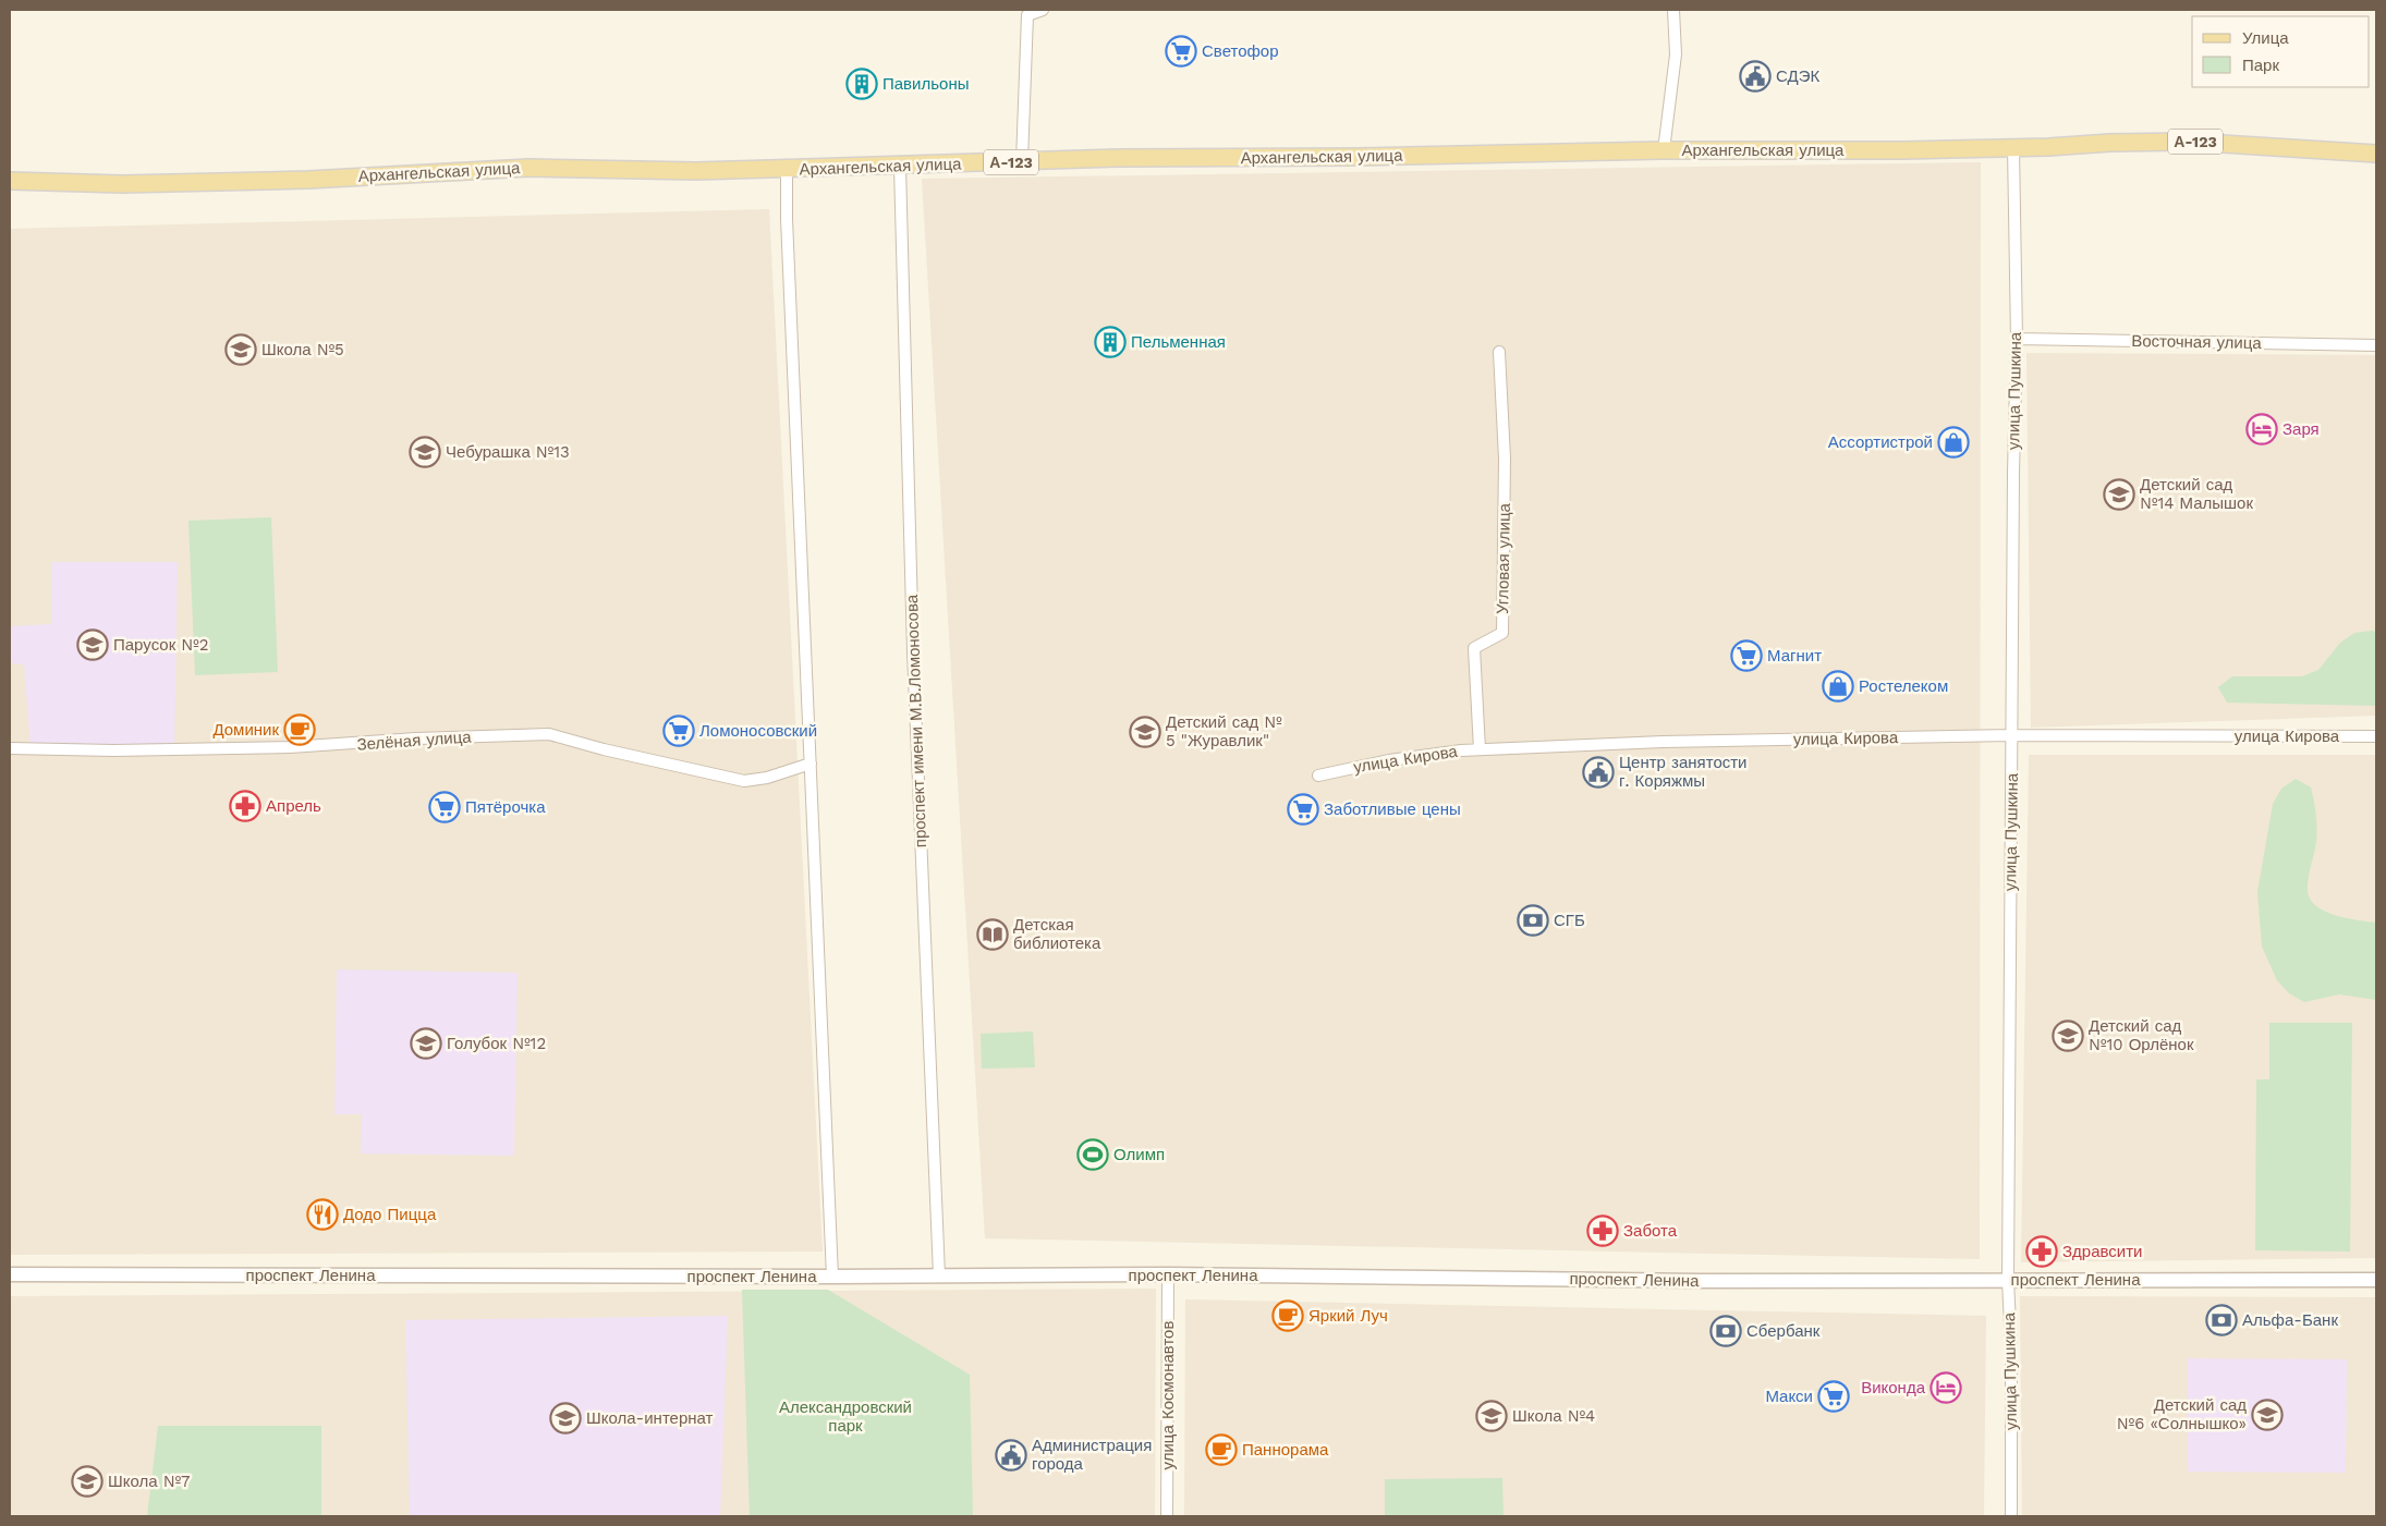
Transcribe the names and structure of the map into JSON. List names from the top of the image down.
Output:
{
  "streets": {
    "main road": ["А-123", "Архангельская улица"],
    "street": [
      "Восточная улица",
      "улица Пушкина",
      "Угловая улица",
      "проспект имени М.В.Ломоносова",
      "улица Кирова",
      "Зелёная улица",
      "проспект Ленина",
      "улица Космонавтов"
    ]
  },
  "crossings": [
    ["А-123", "Архангельская улица"],
    ["А-123", "улица Пушкина"],
    ["Архангельская улица", "улица Пушкина"],
    ["Архангельская улица", "проспект имени М.В.Ломоносова"],
    ["Восточная улица", "улица Пушкина"],
    ["улица Пушкина", "улица Кирова"],
    ["улица Пушкина", "проспект Ленина"],
    ["Угловая улица", "улица Кирова"],
    ["проспект имени М.В.Ломоносова", "проспект Ленина"],
    ["проспект Ленина", "улица Космонавтов"]
  ],
  "parks": ["Александровский парк"],
  "places": {
    "supermarket": [
      "Светофор",
      "Магнит",
      "Ломоносовский",
      "Пятёрочка",
      "Заботливые цены",
      "Макси"
    ],
    "public building": ["СДЭК", "Центр занятости г. Коряжмы", "Администрация города"],
    "building": ["Павильоны", "Пельменная"],
    "school or university": [
      "Школа №5",
      "Чебурашка №13",
      "Детский сад №14 Малышок",
      "Парусок №2",
      "Детский сад № 5 \"Журавлик\"",
      "Детский сад №10 Орлёнок",
      "Голубок №12",
      "Детский сад №6 «Солнышко»",
      "Школа №4",
      "Школа-интернат",
      "Школа №7"
    ],
    "hotel": ["Заря", "Виконда"],
    "shop": ["Ассортистрой", "Ростелеком"],
    "cafe": ["Доминик", "Яркий Луч", "Паннорама"],
    "pharmacy": ["Апрель", "Забота", "Здравсити"],
    "bank": ["СГБ", "Альфа-Банк", "Сбербанк"],
    "library": ["Детская библиотека"],
    "sports": ["Олимп"],
    "restaurant": ["Додо Пицца"]
  },
  "legend": ["Улица", "Парк"]
}
